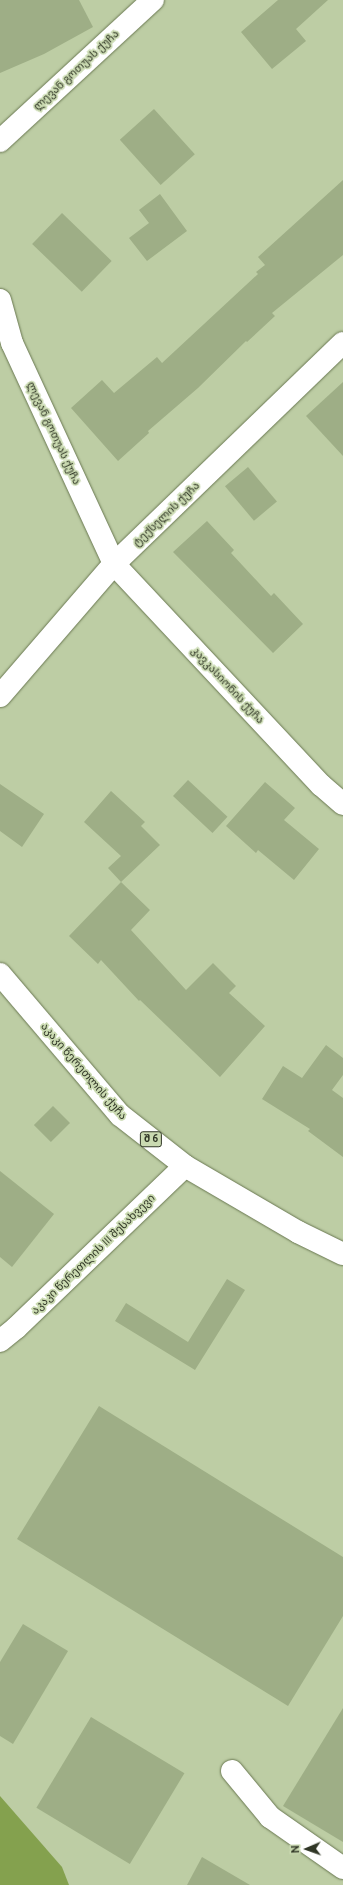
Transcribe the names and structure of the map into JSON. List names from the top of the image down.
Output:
{
  "streets": {
    "street": [
      "ლევან გოთუას ქუჩა",
      "ტექსელის ქუჩა",
      "კავკასიონის ქუჩა",
      "აკაკი წერეთლის ქუჩა",
      "შ 6",
      "აკაკი წერეთლის III შესახვევი"
    ]
  },
  "crossings": [
    ["ლევან გოთუას ქუჩა", "ტექსელის ქუჩა"],
    ["ლევან გოთუას ქუჩა", "კავკასიონის ქუჩა"],
    ["ტექსელის ქუჩა", "კავკასიონის ქუჩა"],
    ["აკაკი წერეთლის ქუჩა", "აკაკი წერეთლის III შესახვევი"]
  ],
  "north": "left"
}
